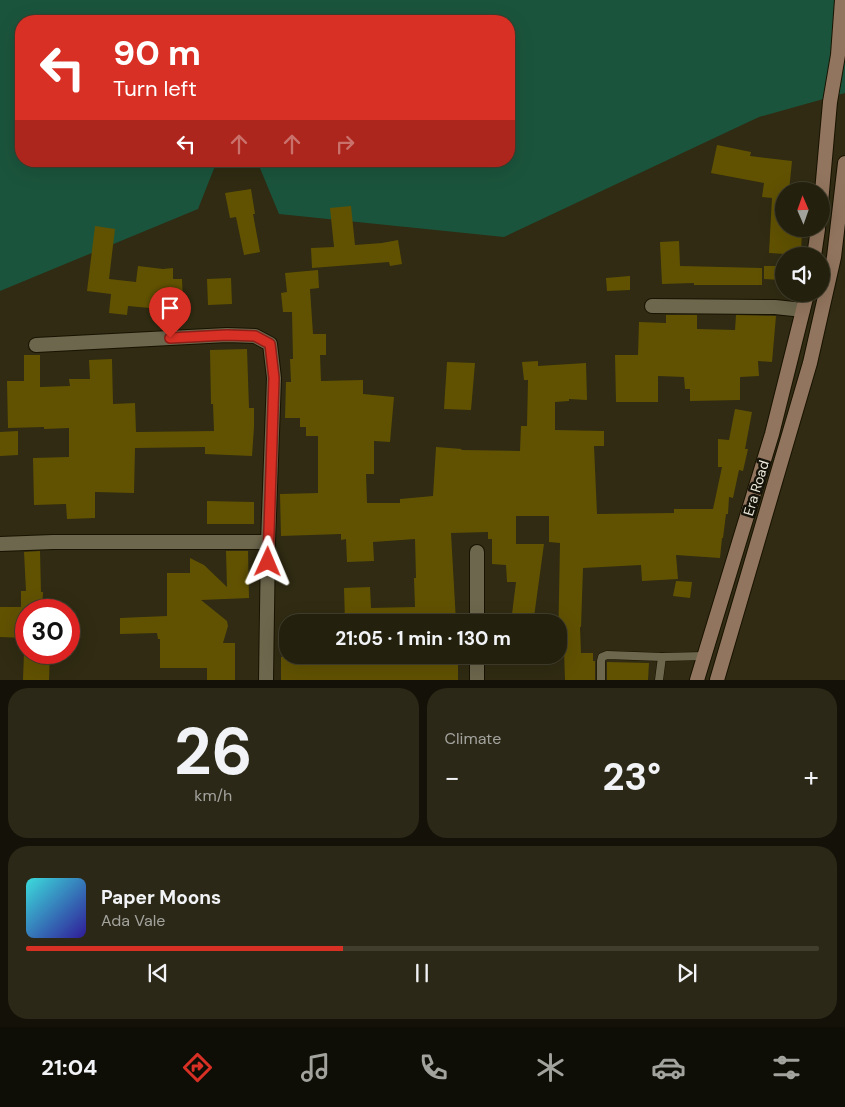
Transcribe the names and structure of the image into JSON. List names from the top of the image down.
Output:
{
  "streets": {
    "main road": ["Era Road"]
  },
  "north": "top",
  "page": {
    "turn": ["90 m", "Turn left"],
    "limit": "30",
    "trip": "21:05 · 1 min · 130 m",
    "tile": [
      ["26", "km/h"],
      "Climate"
    ],
    "heat": ["−", "23°", "+"],
    "song": ["Paper Moons", "Ada Vale"],
    "tabs": "21:04"
  }
}
